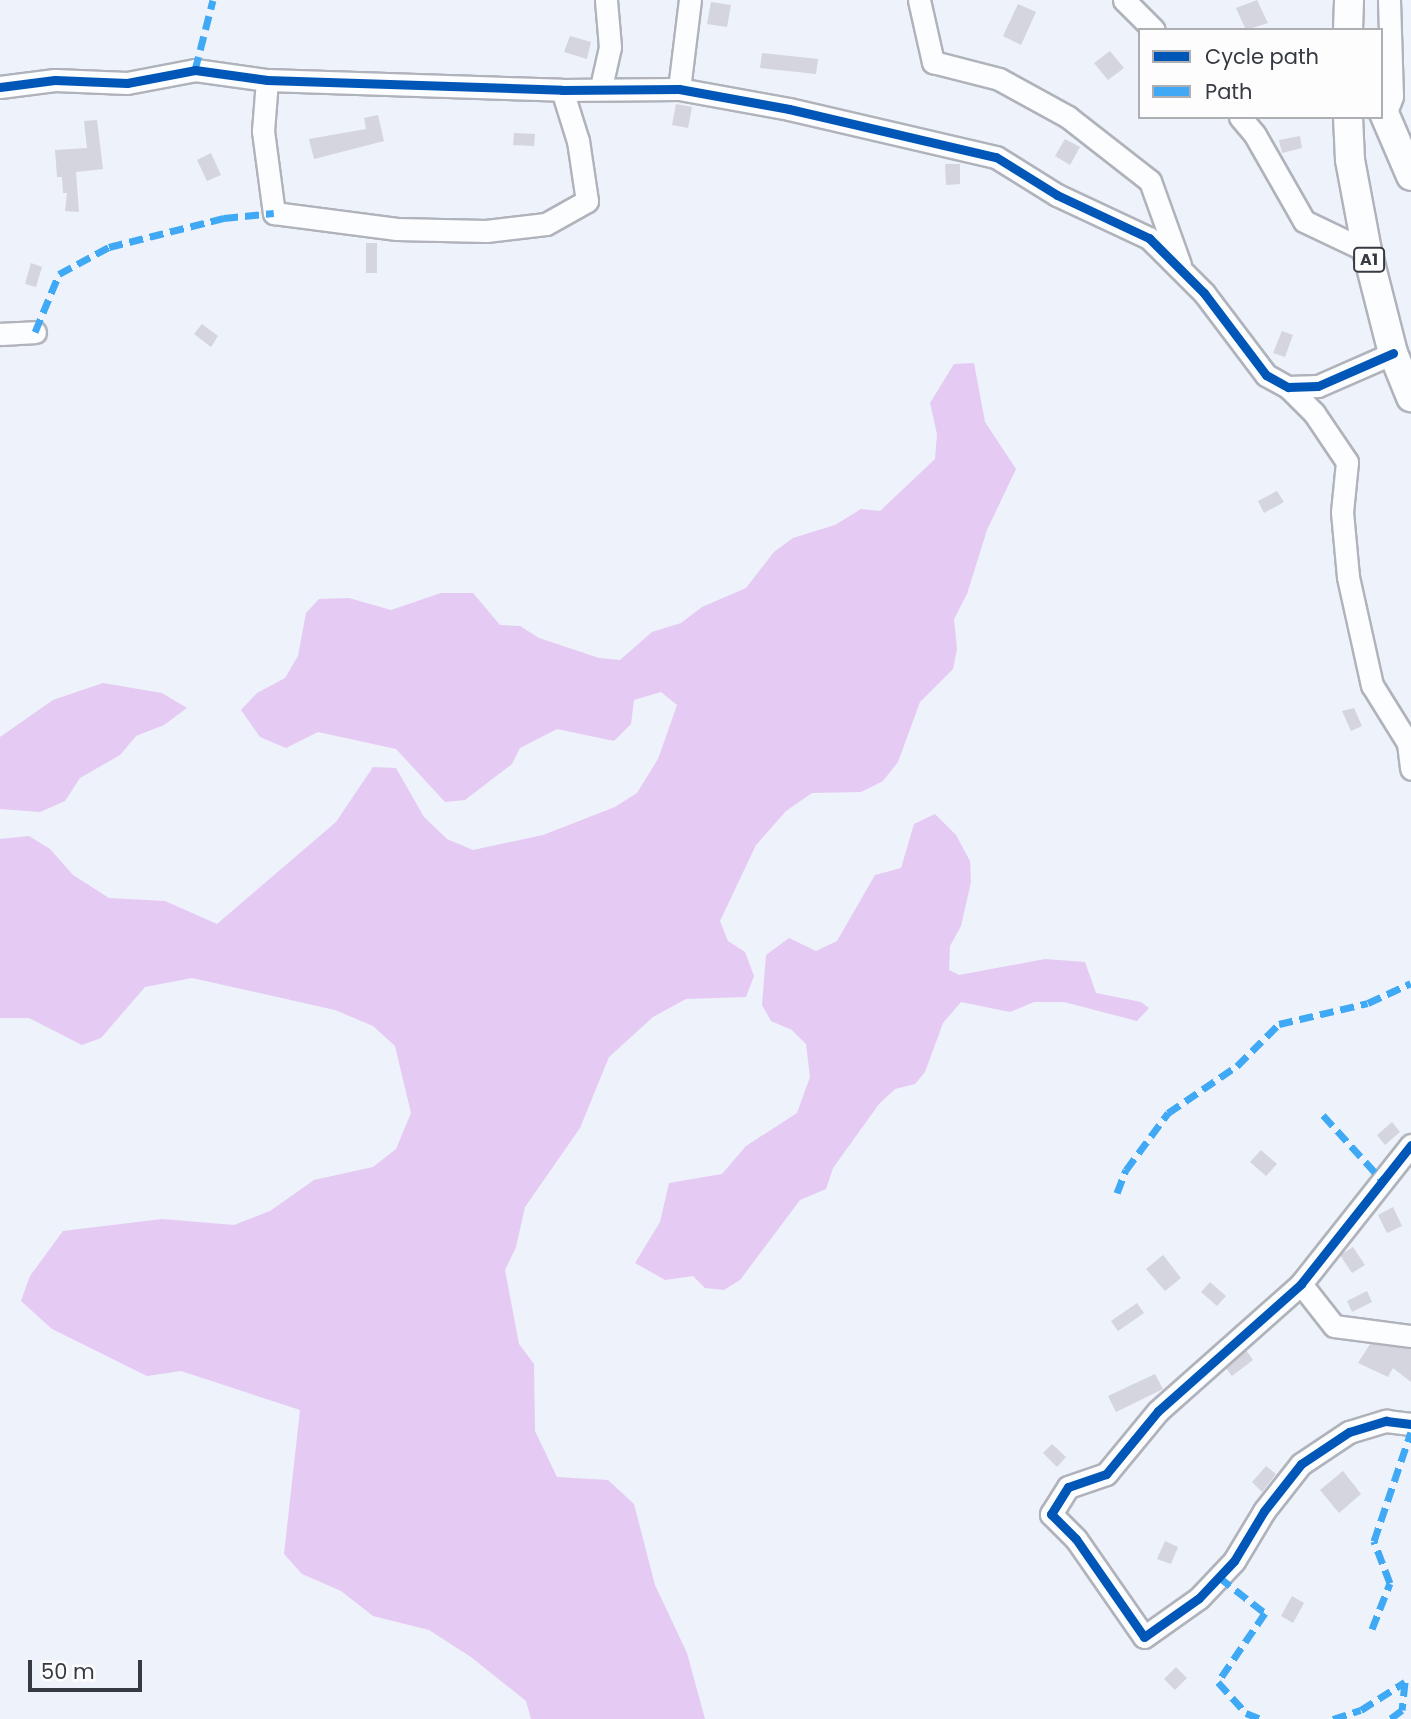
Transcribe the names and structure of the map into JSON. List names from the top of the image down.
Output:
{
  "streets": {
    "main road": ["A1"]
  },
  "legend": ["Cycle path", "Path"],
  "scale_bar": "50 m"
}
